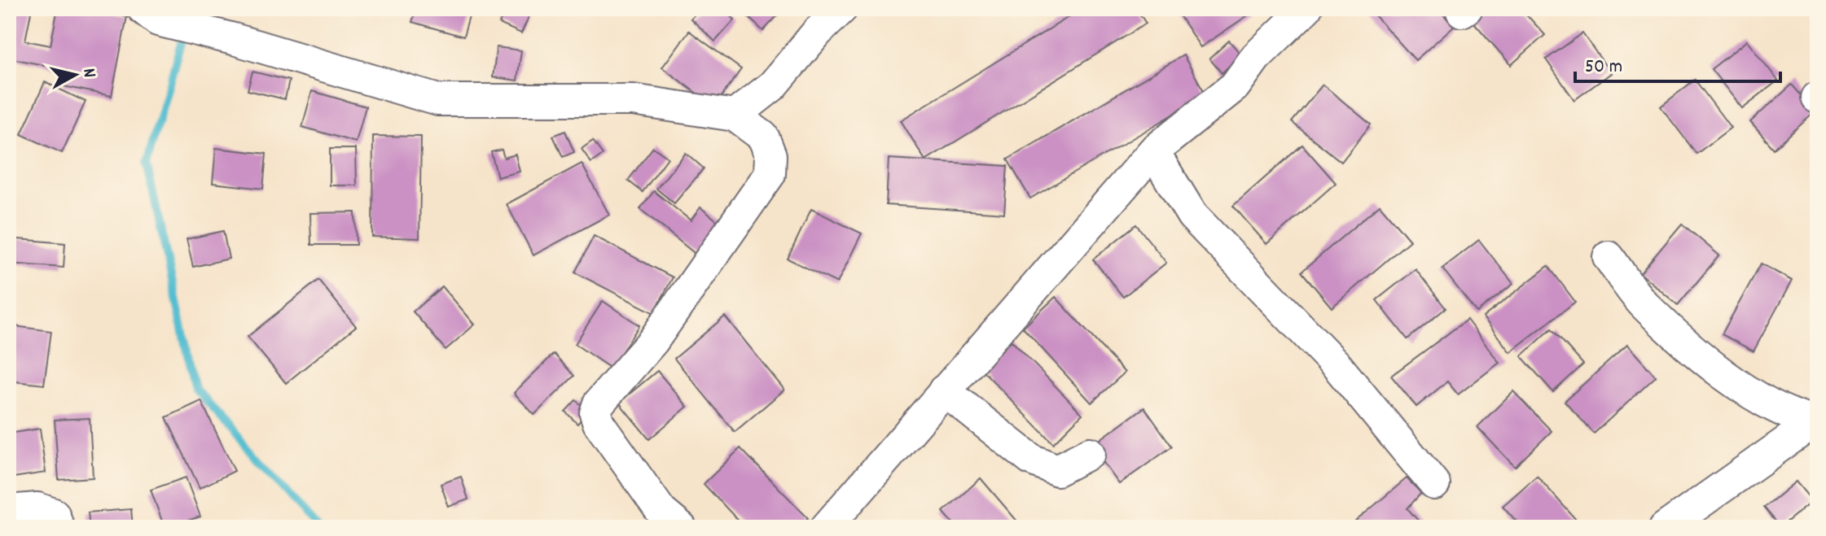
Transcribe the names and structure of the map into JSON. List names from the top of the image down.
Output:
{
  "scale_bar": "50 m",
  "north": "right"
}
